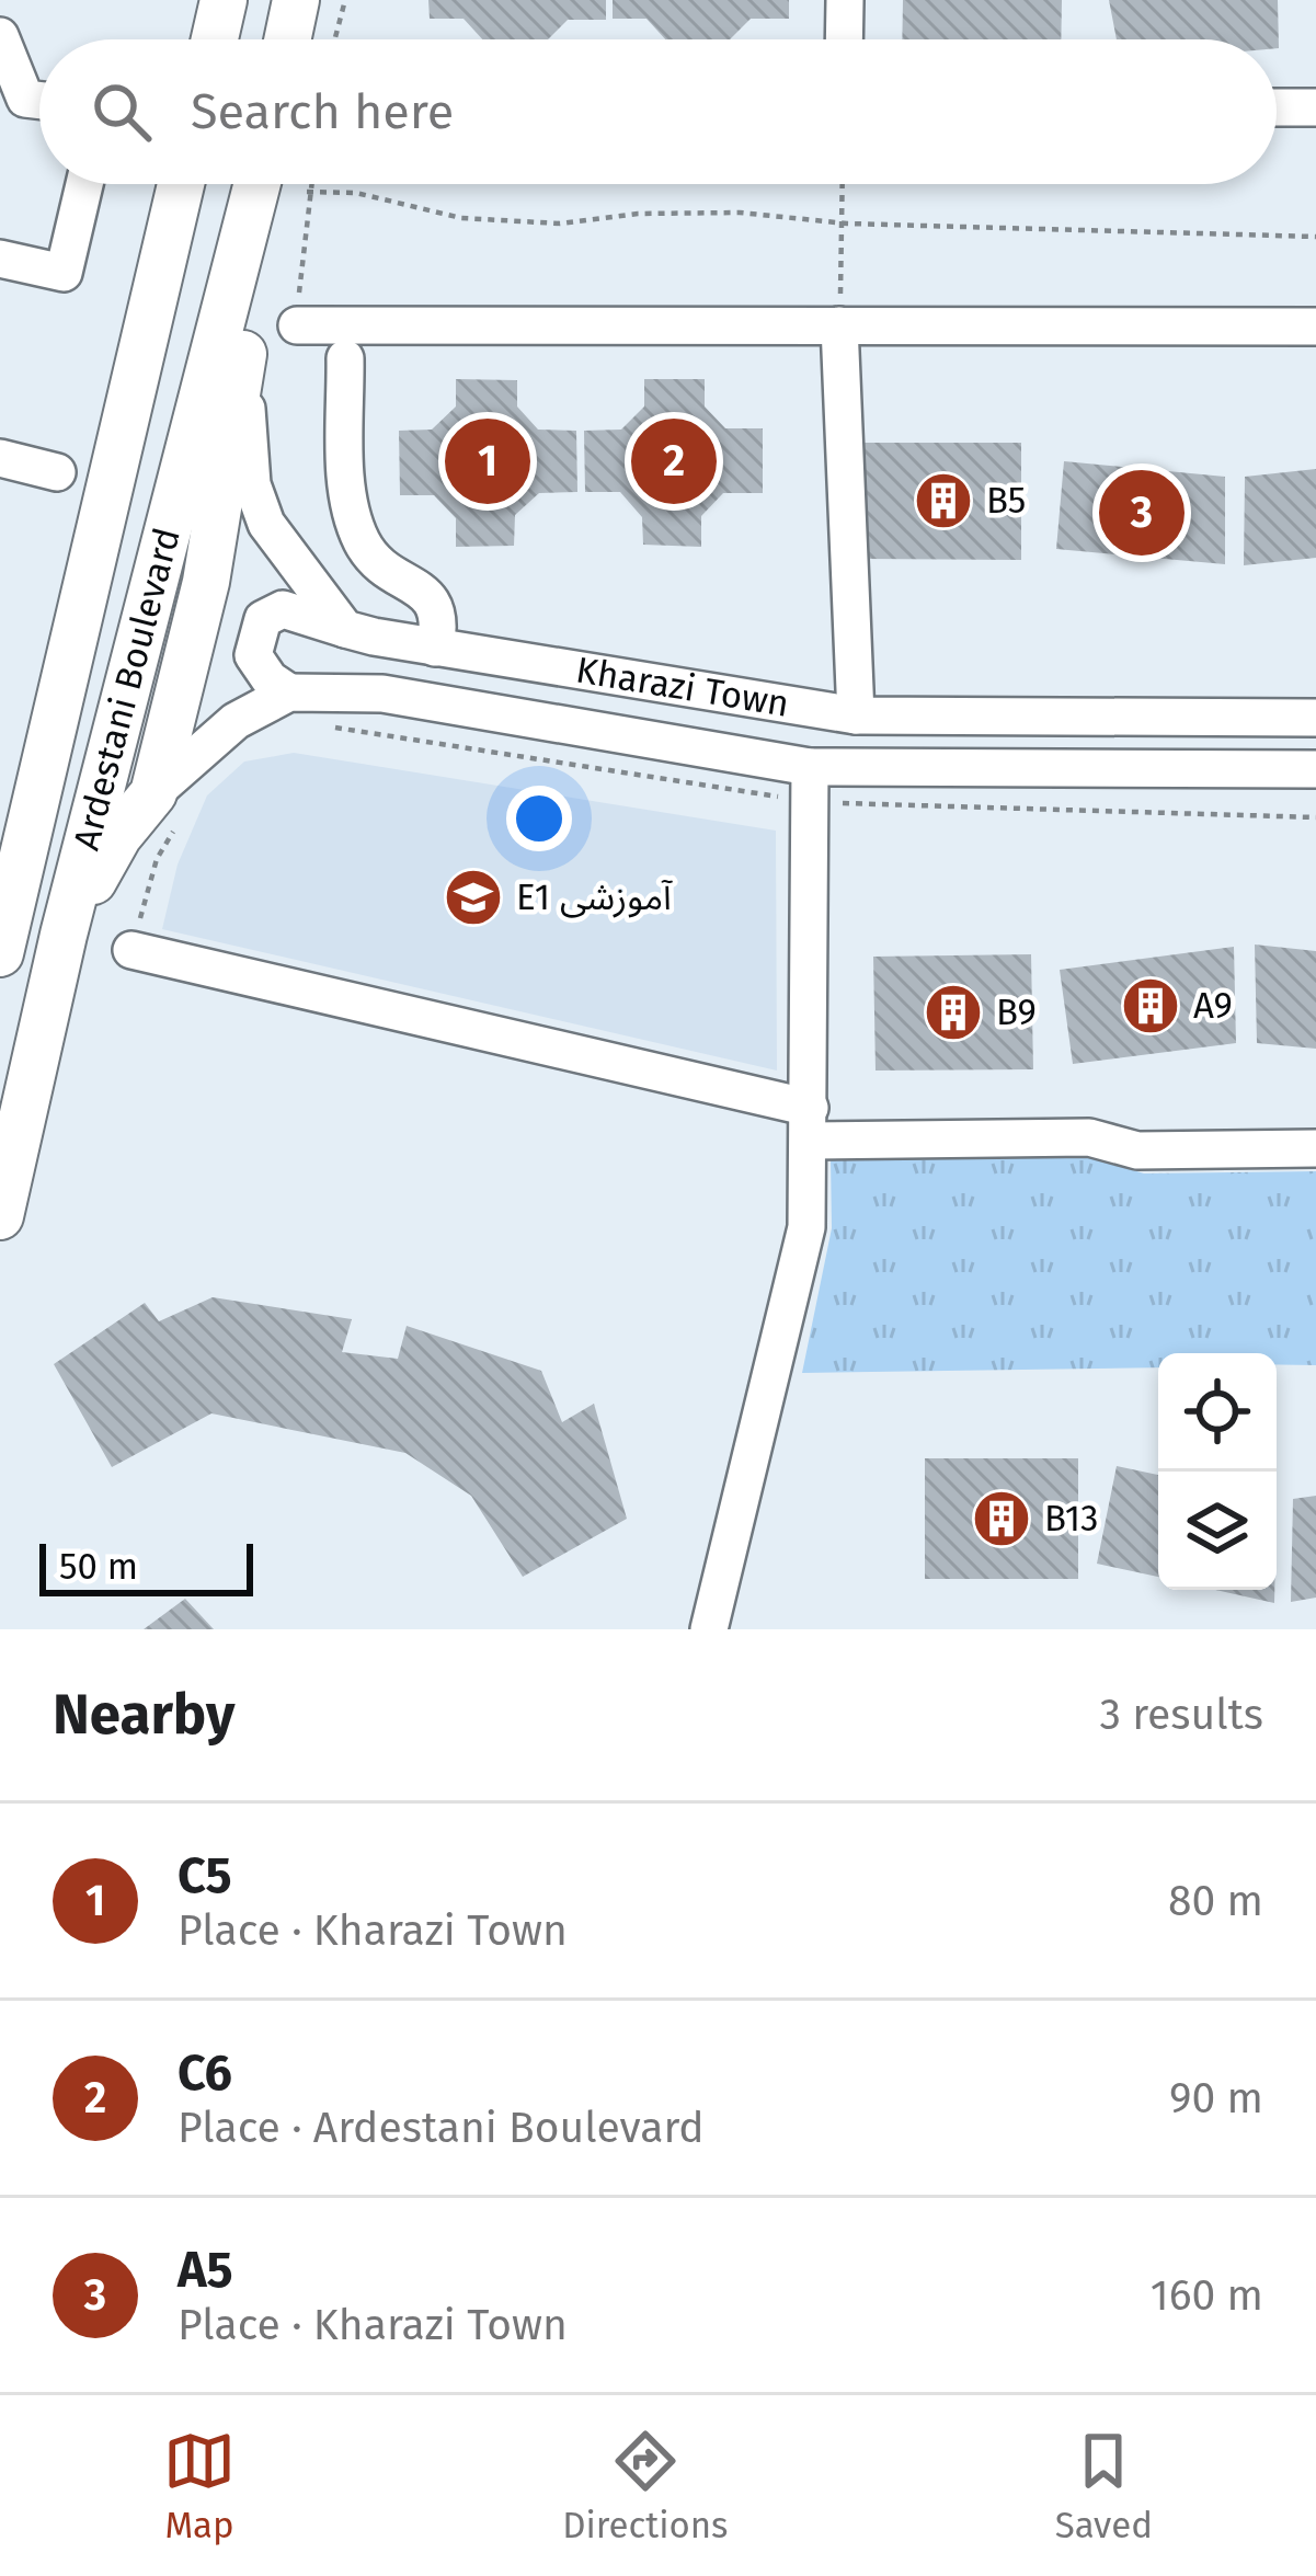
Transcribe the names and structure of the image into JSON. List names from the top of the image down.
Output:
{
  "streets": {
    "main road": ["Ardestani Boulevard"],
    "street": ["Kharazi Town"]
  },
  "places": {
    "building": [
      "B5",
      "A9",
      "B9",
      "B13"
    ],
    "school or university": ["E1 آموزشی"]
  },
  "scale_bar": "50 m",
  "page": {
    "search": "Search here",
    "pins": ["1", "2", "3"],
    "scale": "50 m",
    "heading": ["Nearby", "3 results"],
    "list": [
      {
        "mark": "1",
        "name": "C5",
        "note": "Place · Kharazi Town",
        "value": "80 m"
      },
      {
        "mark": "2",
        "name": "C6",
        "note": "Place · Ardestani Boulevard",
        "value": "90 m"
      },
      {
        "mark": "3",
        "name": "A5",
        "note": "Place · Kharazi Town",
        "value": "160 m"
      }
    ],
    "nav": ["Map", "Directions", "Saved"]
  }
}
